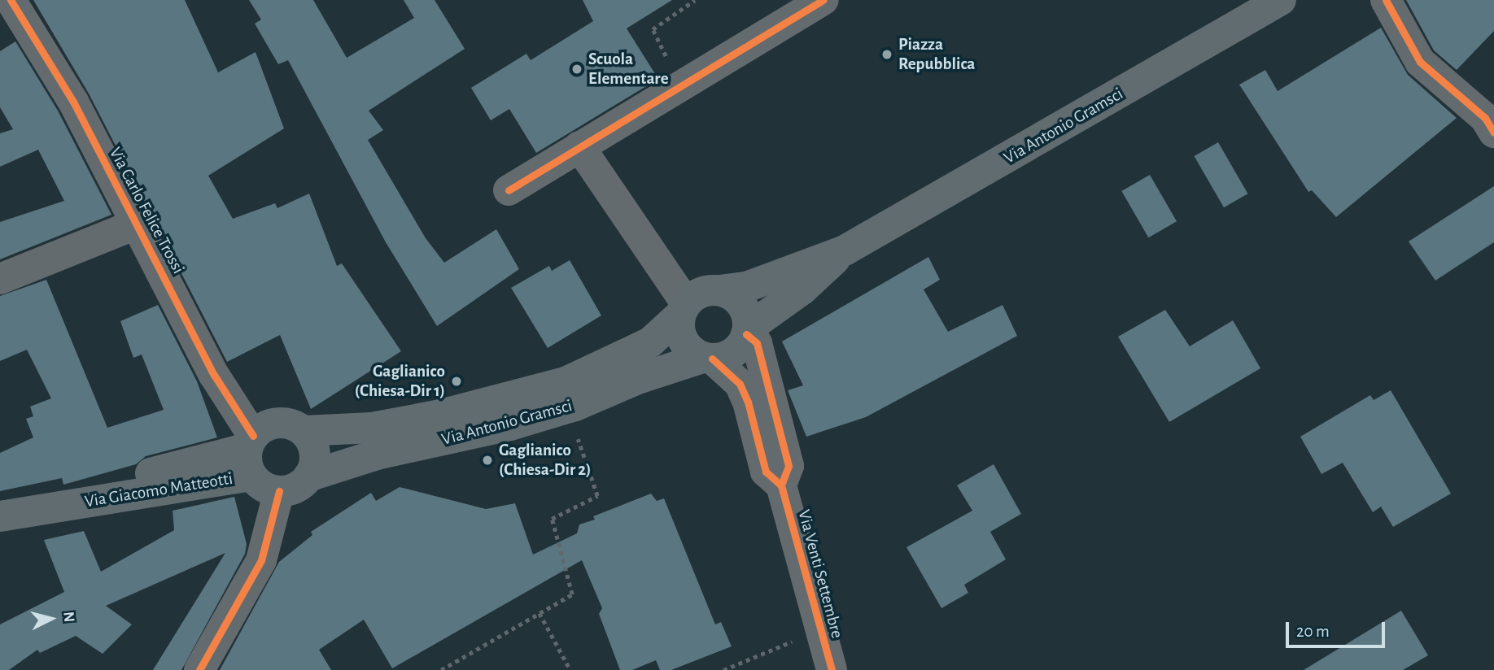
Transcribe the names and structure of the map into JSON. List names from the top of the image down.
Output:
{
  "streets": {
    "main road": ["Via Antonio Gramsci", "Via Giacomo Matteotti"],
    "street": ["Via Carlo Felice Trossi", "Via Venti Settembre"]
  },
  "crossings": [
    ["Via Antonio Gramsci", "Via Carlo Felice Trossi"],
    ["Via Antonio Gramsci", "Via Giacomo Matteotti"],
    ["Via Antonio Gramsci", "Via Venti Settembre"],
    ["Via Carlo Felice Trossi", "Via Giacomo Matteotti"]
  ],
  "places": [
    "Piazza Repubblica",
    "Scuola Elementare",
    "Gaglianico (Chiesa-Dir 1)",
    "Gaglianico (Chiesa-Dir 2)"
  ],
  "scale_bar": "20 m",
  "north": "right"
}
